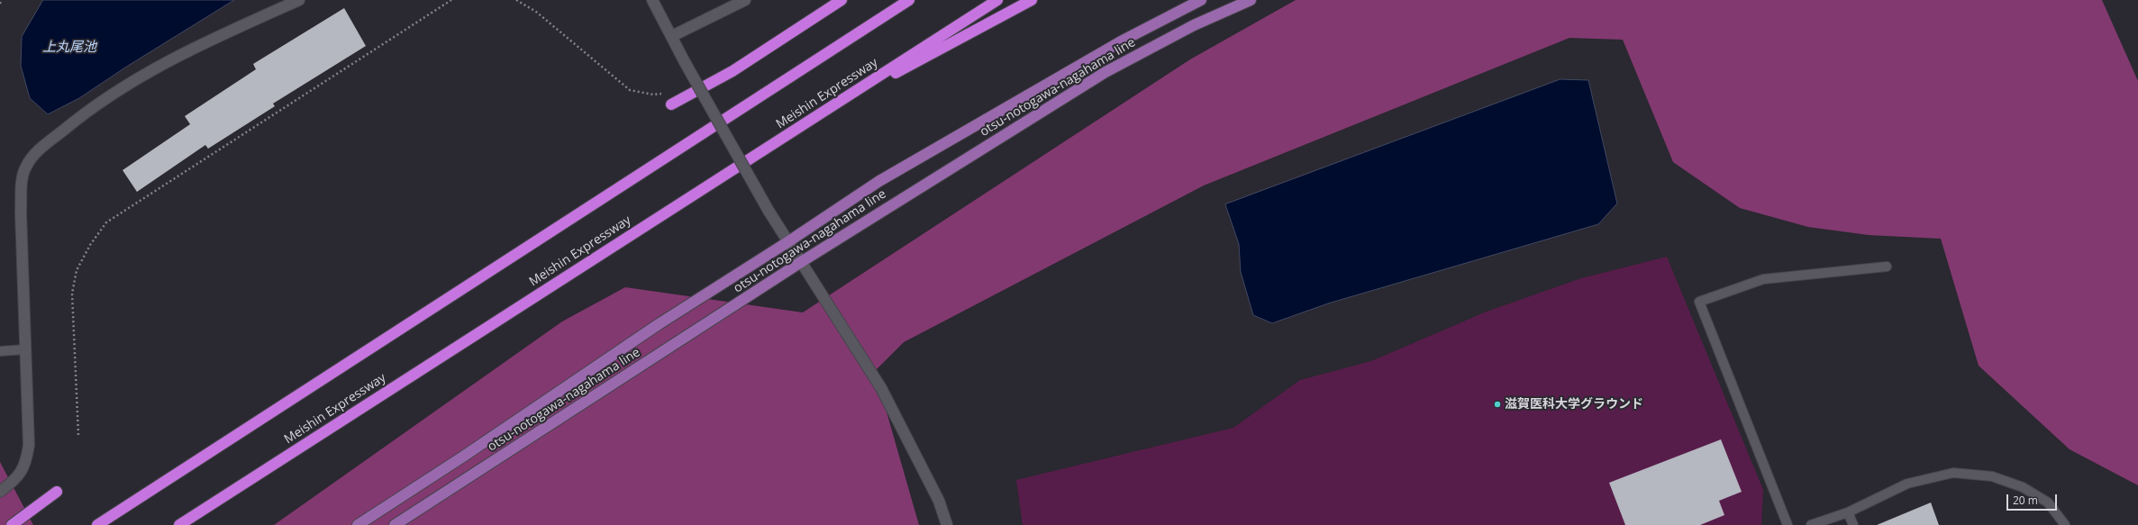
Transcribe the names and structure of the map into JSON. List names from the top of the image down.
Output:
{
  "streets": {
    "highway": ["Meishin Expressway"],
    "main road": ["otsu-notogawa-nagahama line"]
  },
  "water": ["上丸尾池"],
  "places": ["滋賀医科大学グラウンド"],
  "scale_bar": "20 m"
}
